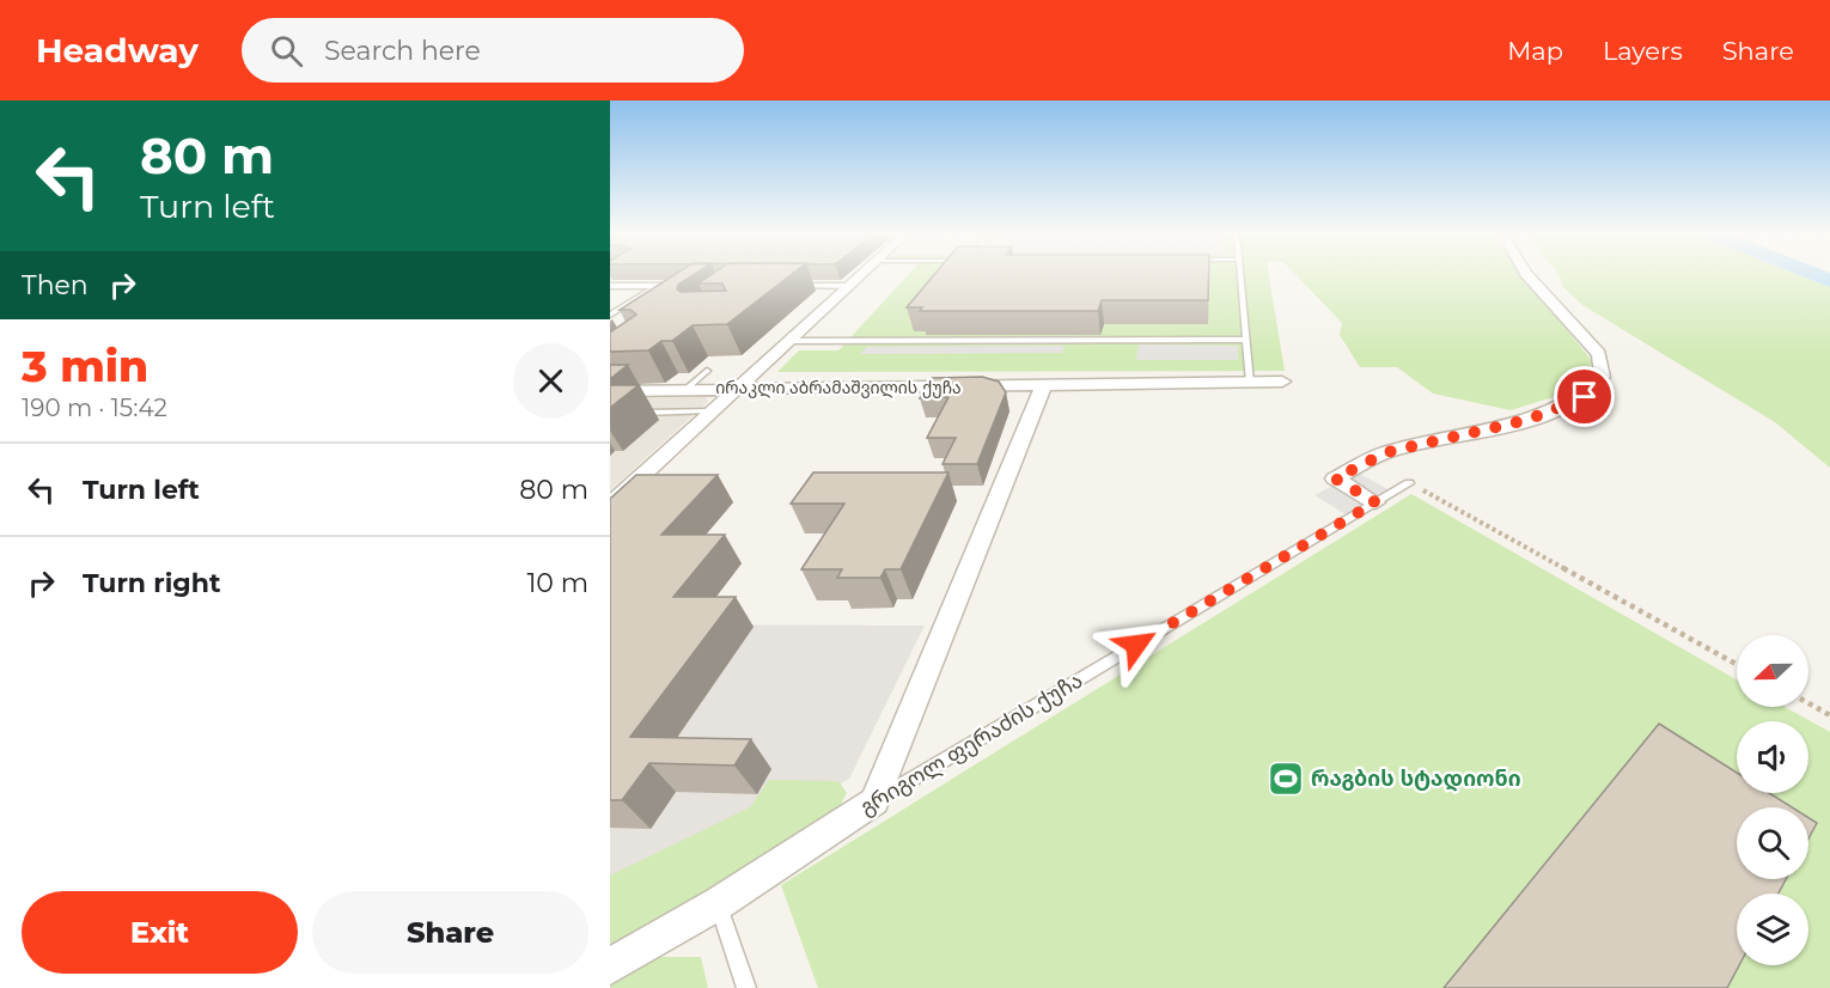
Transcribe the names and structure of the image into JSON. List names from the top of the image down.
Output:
{
  "streets": {
    "street": ["ირაკლი აბრამაშვილის ქუჩა", "გრიგოლ ფერაძის ქუჩა"]
  },
  "places": {
    "sports": ["რაგბის სტადიონი"]
  },
  "north": "left",
  "page": {
    "header": "Headway",
    "search": "Search here",
    "nav": ["Map", "Layers", "Share"],
    "turn": ["80 m", "Turn left"],
    "then": "Then",
    "heading": ["3 min", "190 m · 15:42"],
    "list": [
      {
        "name": "Turn left",
        "value": "80 m"
      },
      {
        "name": "Turn right",
        "value": "10 m"
      }
    ],
    "buttons": ["Exit", "Share"]
  }
}
